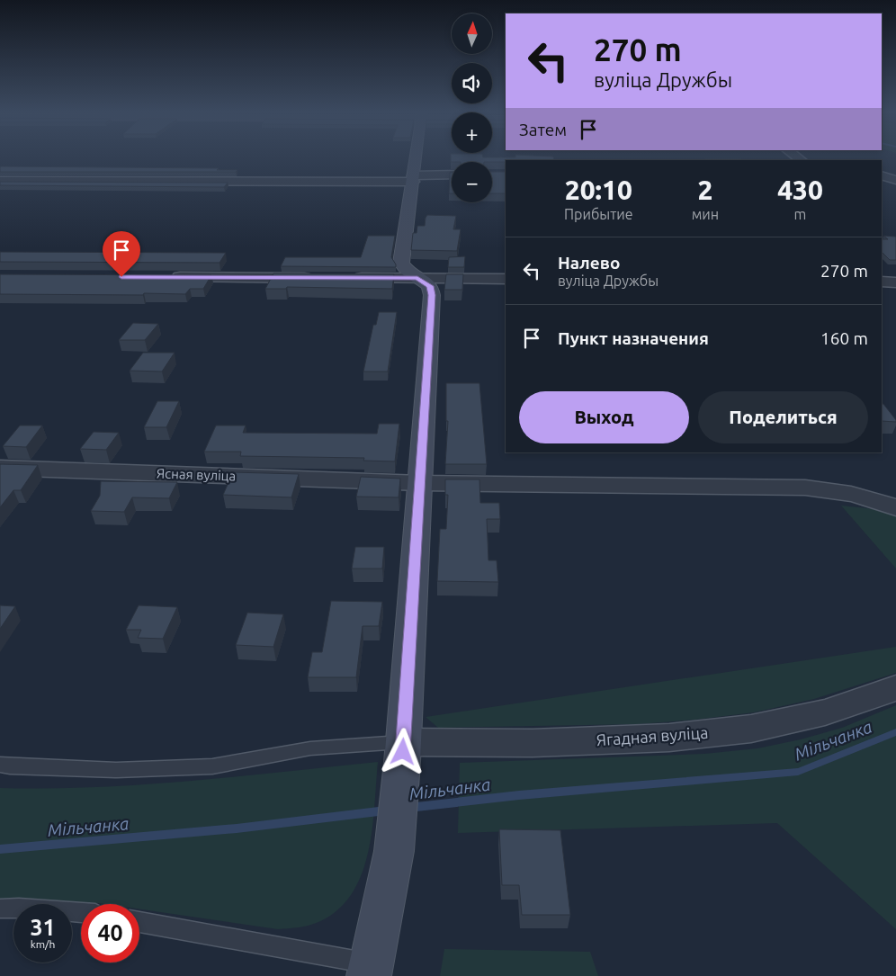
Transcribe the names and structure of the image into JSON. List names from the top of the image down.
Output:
{
  "streets": {
    "street": ["Ясная вуліца", "Ягадная вуліца"]
  },
  "water": ["Мільчанка"],
  "north": "top",
  "page": {
    "map_buttons": ["+", "−"],
    "turn": ["270 m", "вуліца Дружбы"],
    "then": "Затем",
    "eta": [
      "20:10",
      "Прибытие",
      "2",
      "мин",
      "430",
      "m"
    ],
    "list": [
      {
        "name": "Налево",
        "note": "вуліца Дружбы",
        "value": "270 m"
      },
      {
        "name": "Пункт назначения",
        "value": "160 m"
      }
    ],
    "buttons": ["Выход", "Поделиться"],
    "speed": "31 km/h",
    "limit": "40"
  }
}
